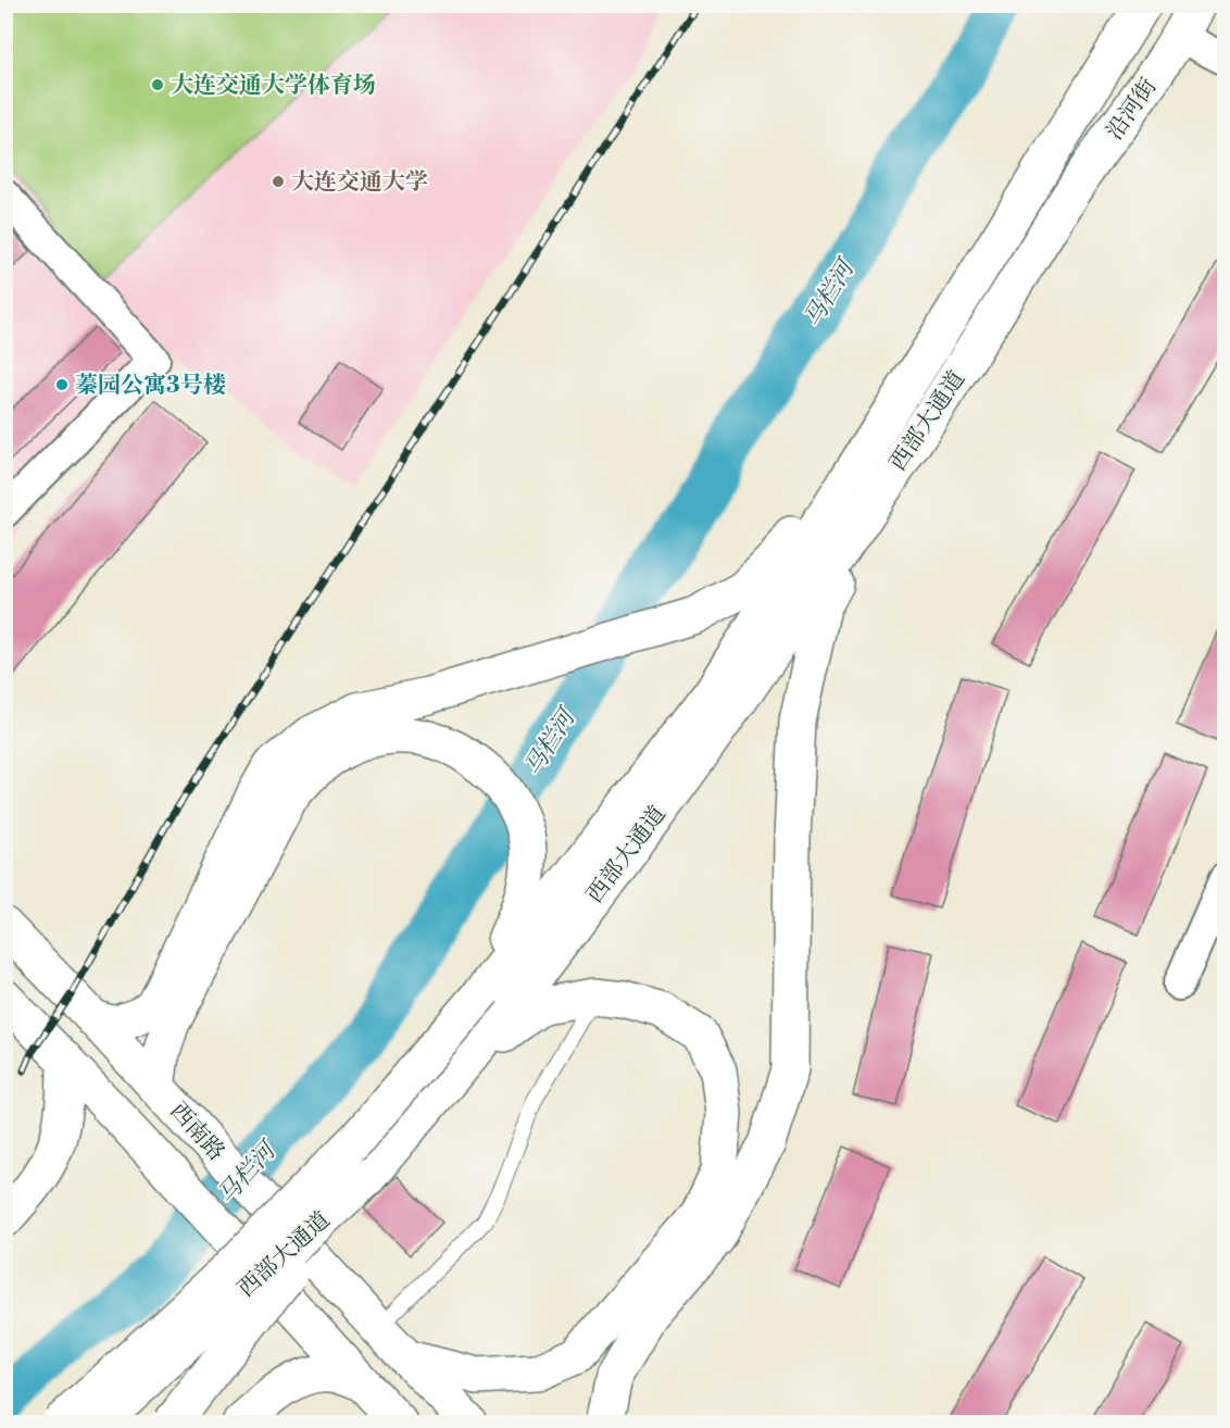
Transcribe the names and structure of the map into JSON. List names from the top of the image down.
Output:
{
  "streets": {
    "main road": ["沿河街", "西部大通道", "西南路"]
  },
  "crossings": [
    ["沿河街", "西部大通道"]
  ],
  "water": ["马栏河"],
  "places": ["大连交通大学体育场", "大连交通大学", "蓁园公寓3号楼"]
}
